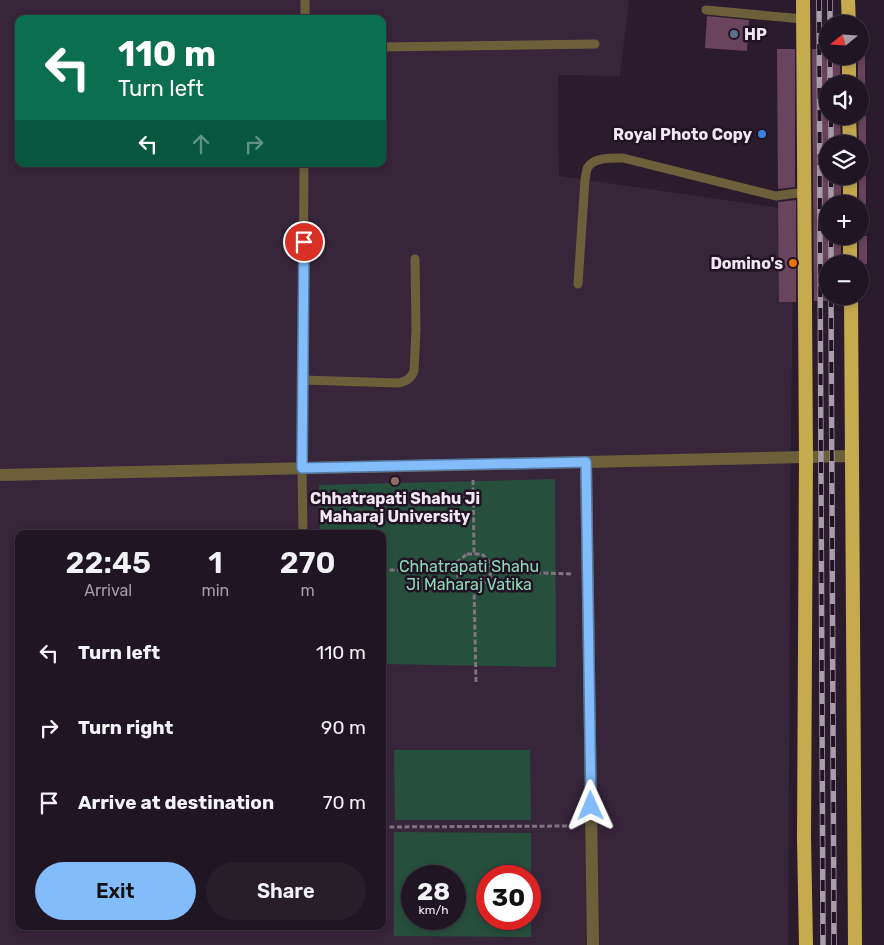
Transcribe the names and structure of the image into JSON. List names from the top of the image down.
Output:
{
  "parks": ["Chhatrapati Shahu Ji Maharaj Vatika"],
  "places": [
    "HP",
    "Royal Photo Copy",
    "Domino's",
    "Chhatrapati Shahu Ji Maharaj University"
  ],
  "north": "left",
  "page": {
    "map_buttons": ["+", "−"],
    "turn": ["110 m", "Turn left"],
    "eta": [
      "22:45",
      "Arrival",
      "1",
      "min",
      "270",
      "m"
    ],
    "list": [
      {
        "name": "Turn left",
        "value": "110 m"
      },
      {
        "name": "Turn right",
        "value": "90 m"
      },
      {
        "name": "Arrive at destination",
        "value": "70 m"
      }
    ],
    "buttons": ["Exit", "Share"],
    "speed": "28 km/h",
    "limit": "30"
  }
}
